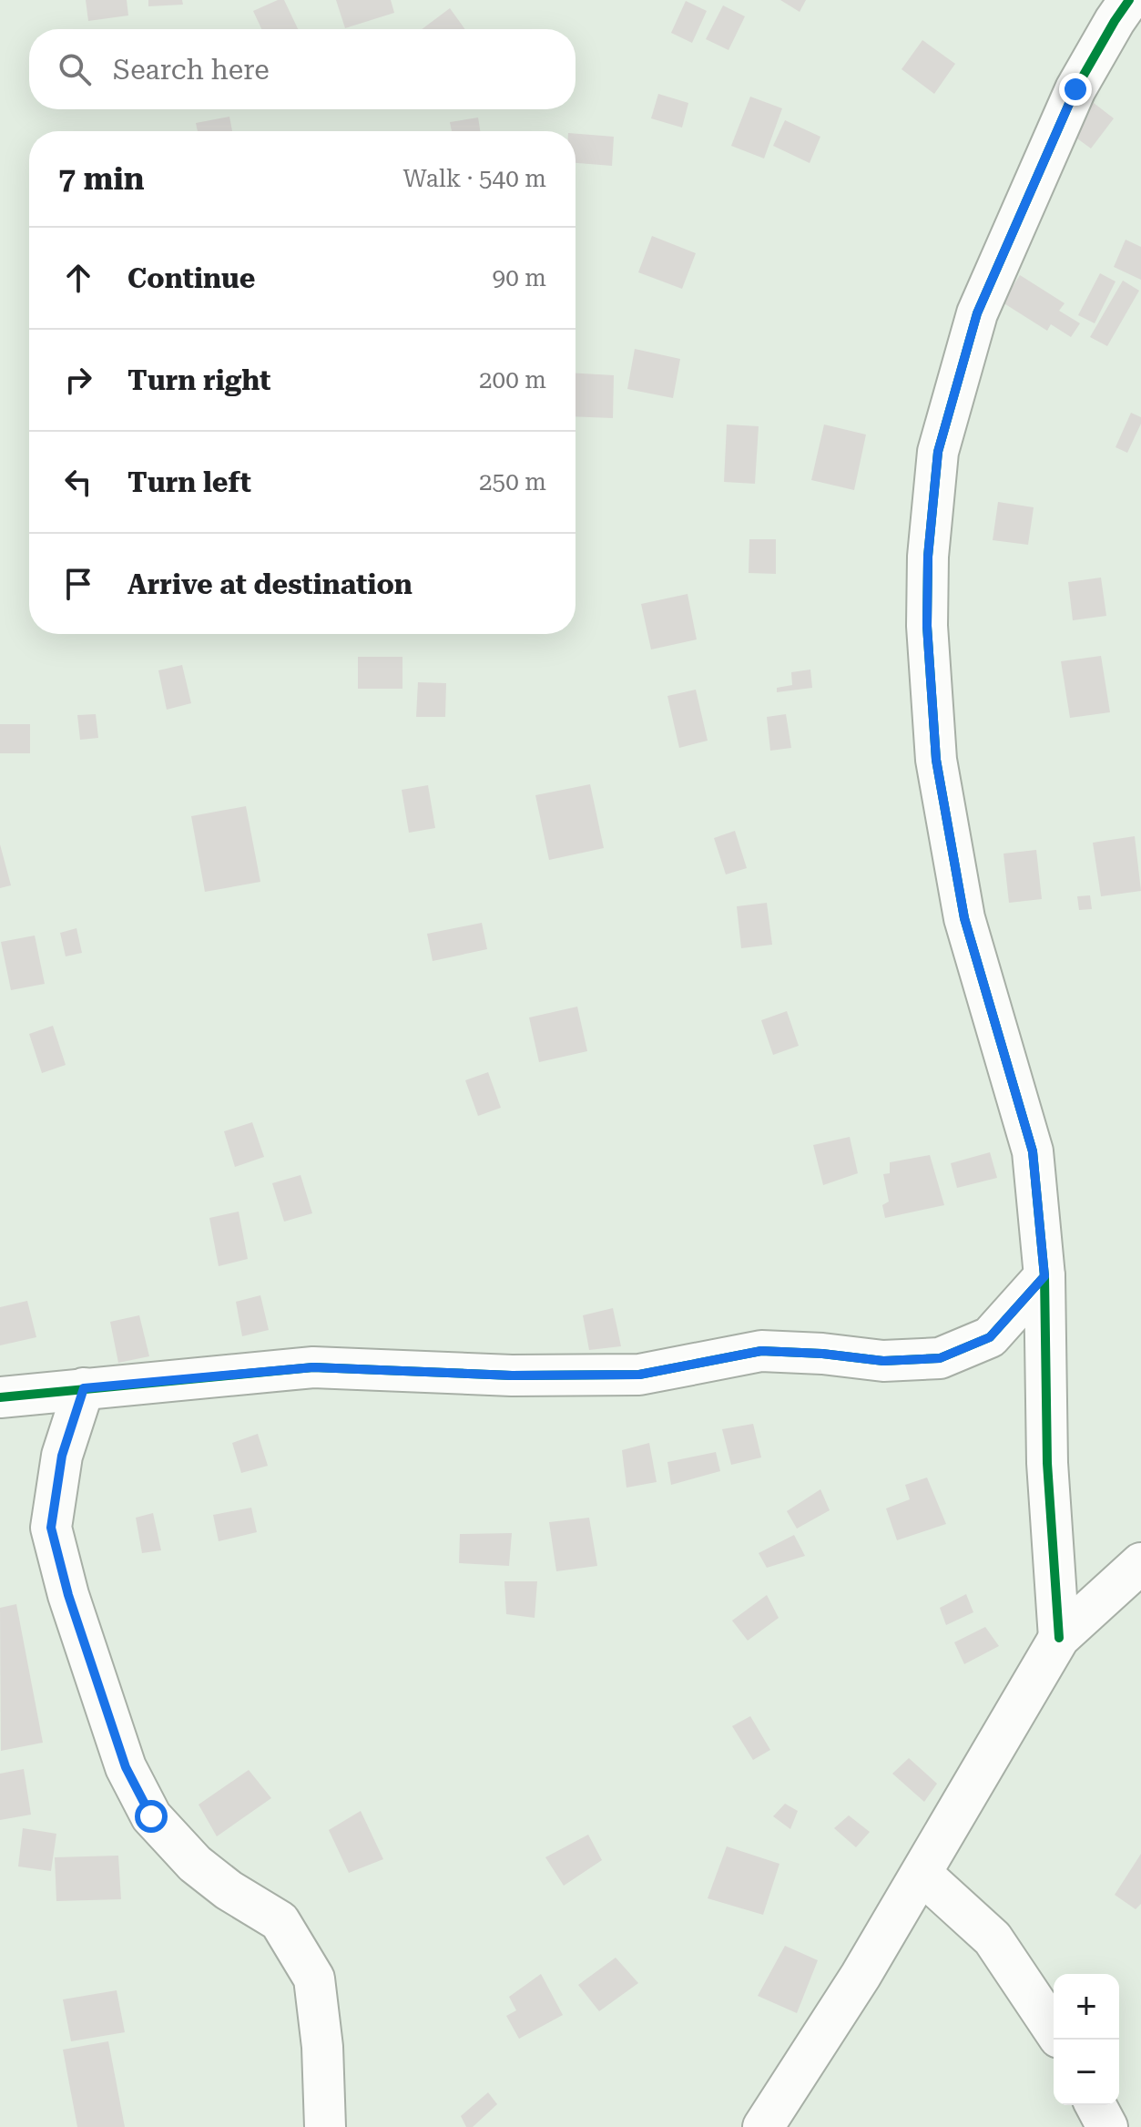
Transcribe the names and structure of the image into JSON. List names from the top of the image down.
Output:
{
  "page": {
    "search": "Search here",
    "heading": ["7 min", "Walk · 540 m"],
    "list": [
      ["Continue", "90 m"],
      ["Turn right", "200 m"],
      ["Turn left", "250 m"],
      "Arrive at destination"
    ],
    "map_buttons": ["+", "−"]
  }
}
